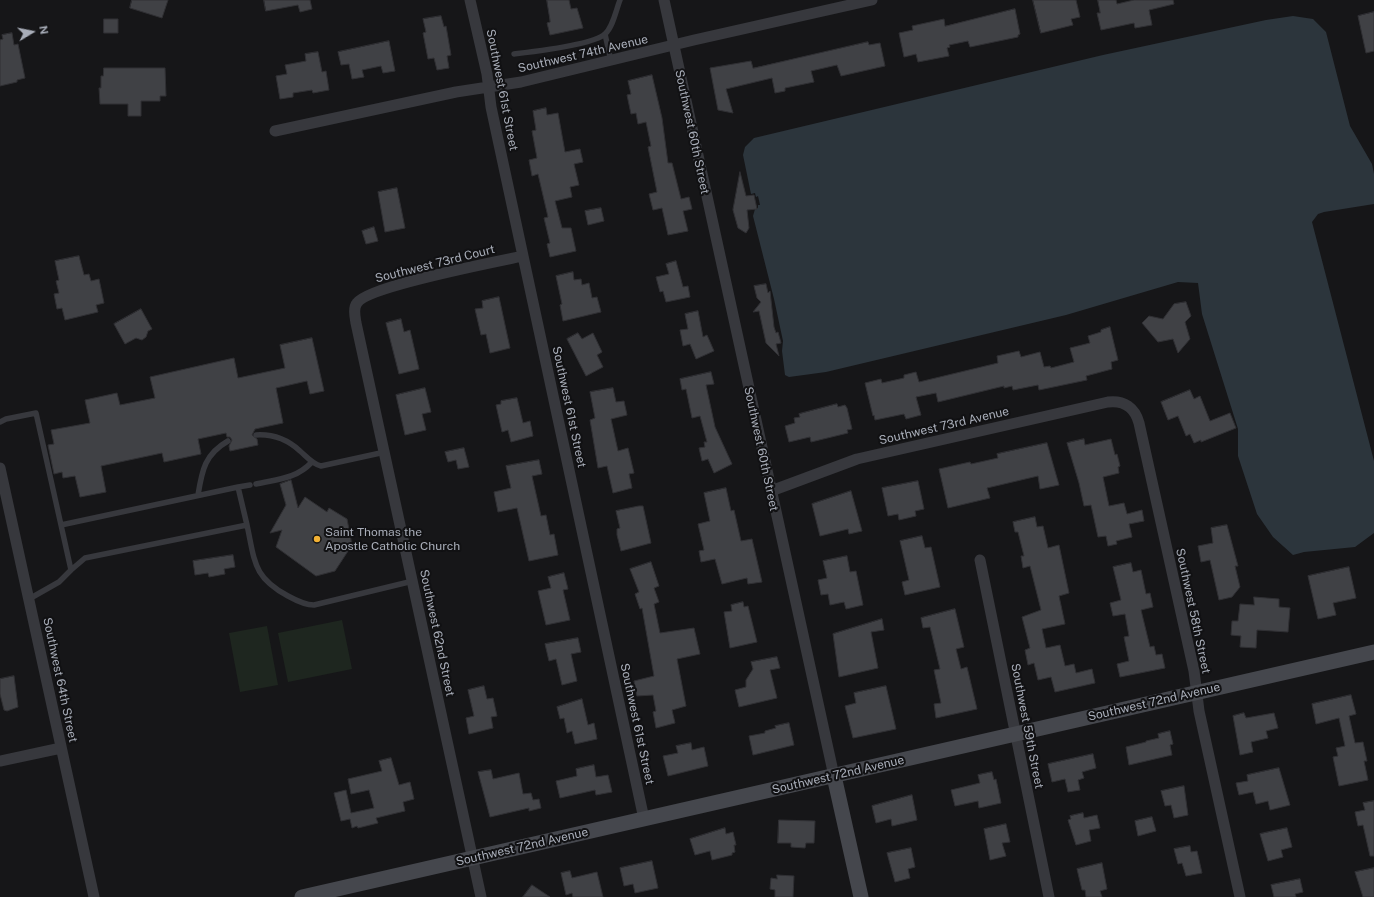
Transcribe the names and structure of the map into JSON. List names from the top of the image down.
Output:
{
  "streets": {
    "street": [
      "Southwest 74th Avenue",
      "Southwest 61st Street",
      "Southwest 60th Street",
      "Southwest 73rd Court",
      "Southwest 73rd Avenue",
      "Southwest 58th Street",
      "Southwest 62nd Street",
      "Southwest 64th Street",
      "Southwest 72nd Avenue",
      "Southwest 59th Street"
    ]
  },
  "crossings": [
    ["Southwest 74th Avenue", "Southwest 61st Street"],
    ["Southwest 74th Avenue", "Southwest 60th Street"],
    ["Southwest 61st Street", "Southwest 73rd Court"],
    ["Southwest 61st Street", "Southwest 72nd Avenue"],
    ["Southwest 60th Street", "Southwest 73rd Avenue"],
    ["Southwest 60th Street", "Southwest 72nd Avenue"],
    ["Southwest 73rd Court", "Southwest 62nd Street"],
    ["Southwest 73rd Avenue", "Southwest 58th Street"],
    ["Southwest 58th Street", "Southwest 72nd Avenue"],
    ["Southwest 62nd Street", "Southwest 72nd Avenue"],
    ["Southwest 72nd Avenue", "Southwest 59th Street"]
  ],
  "places": ["Saint Thomas the Apostle Catholic Church"],
  "north": "right"
}
